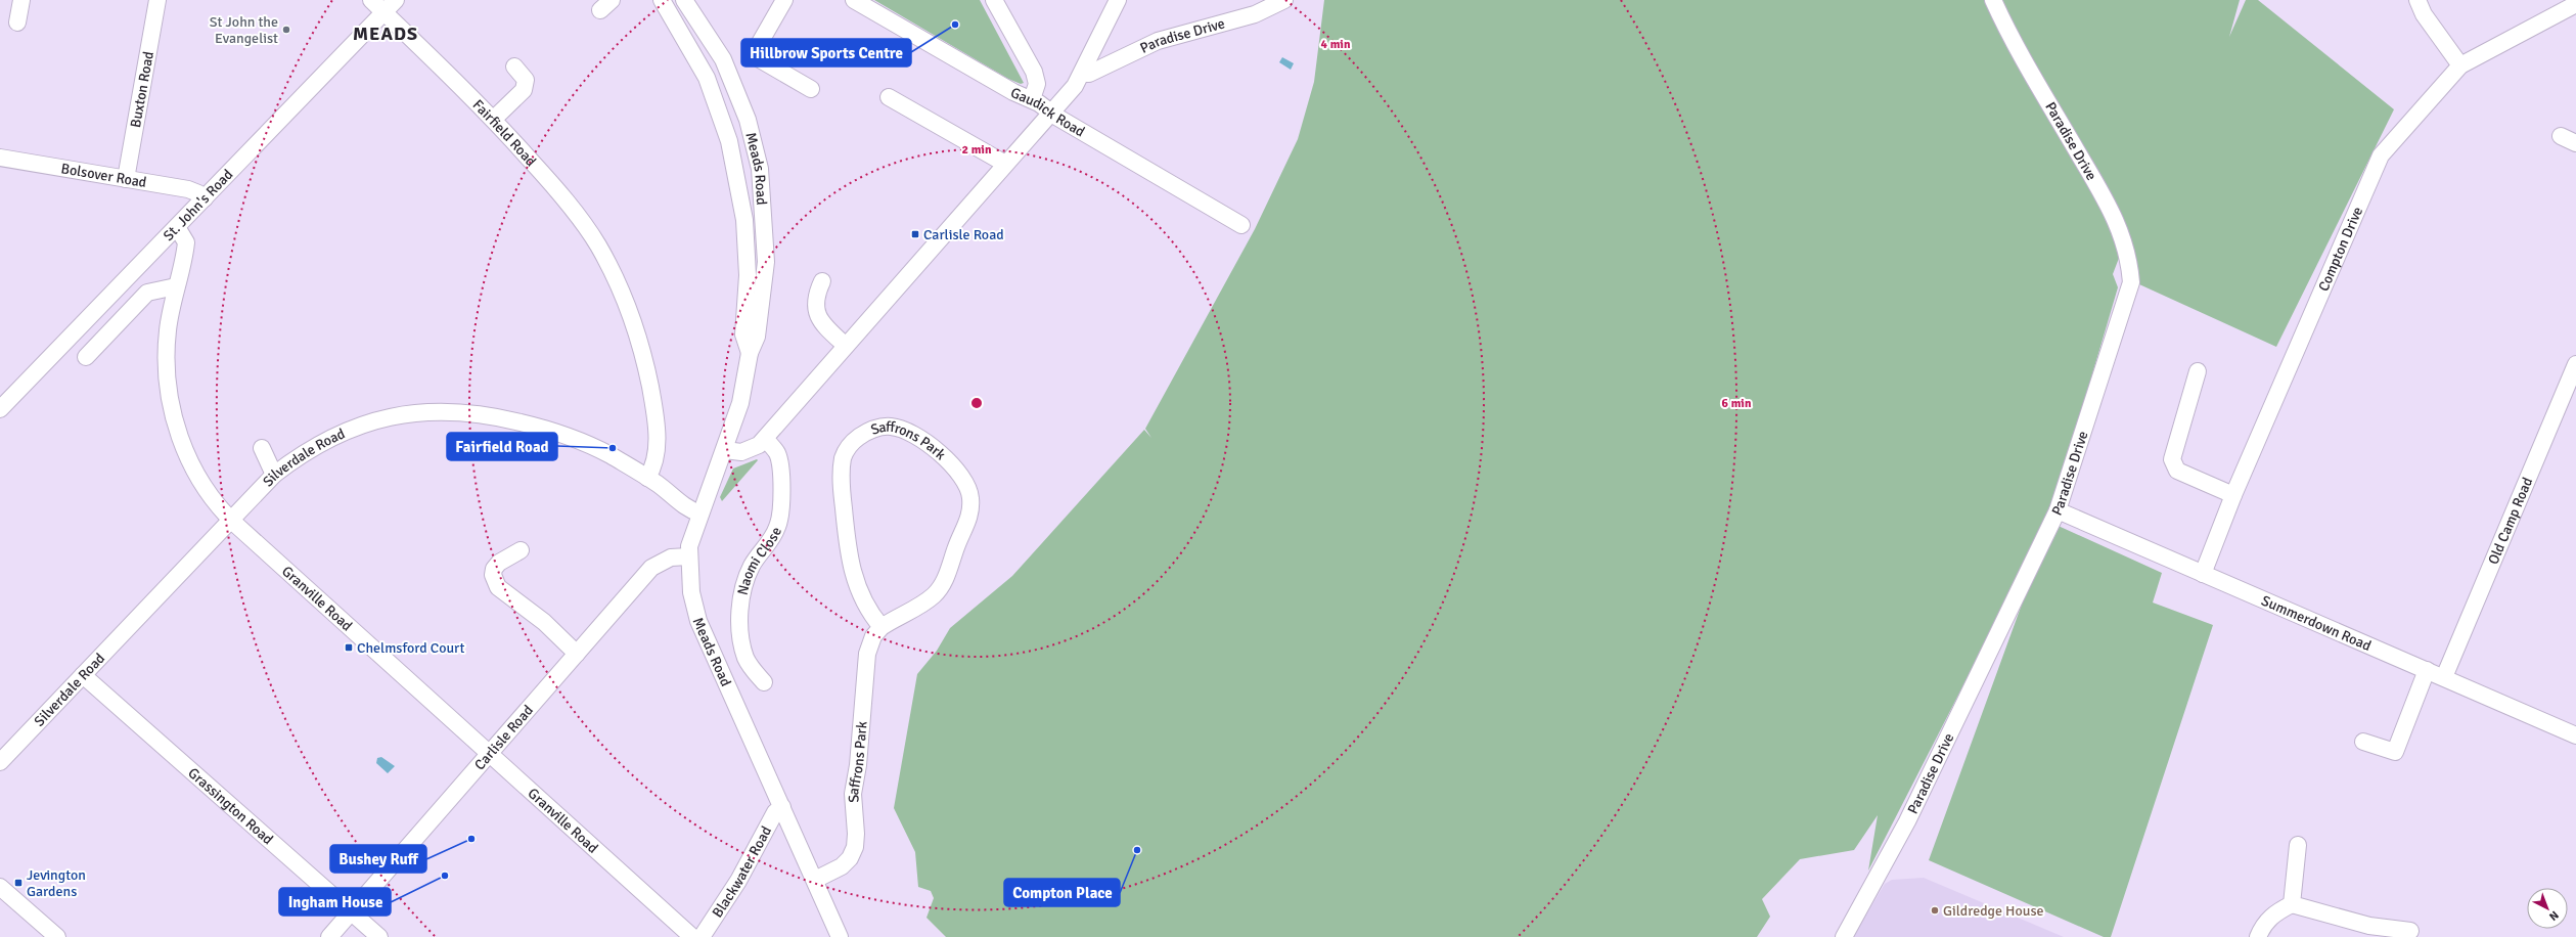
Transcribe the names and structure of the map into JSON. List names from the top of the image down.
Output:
{
  "streets": {
    "street": [
      "Paradise Drive",
      "Buxton Road",
      "Gaudick Road",
      "Fairfield Road",
      "Meads Road",
      "Bolsover Road",
      "St. John's Road",
      "Compton Drive",
      "Saffrons Park",
      "Silverdale Road",
      "Old Camp Road",
      "Naomi Close",
      "Granville Road",
      "Summerdown Road",
      "Carlisle Road",
      "Grassington Road",
      "Blackwater Road"
    ]
  },
  "crossings": [
    ["Paradise Drive", "Summerdown Road"],
    ["Buxton Road", "Bolsover Road"],
    ["Fairfield Road", "St. John's Road"],
    ["Fairfield Road", "Silverdale Road"],
    ["Meads Road", "Saffrons Park"],
    ["Meads Road", "Silverdale Road"],
    ["Meads Road", "Carlisle Road"],
    ["Meads Road", "Blackwater Road"],
    ["Bolsover Road", "St. John's Road"],
    ["St. John's Road", "Granville Road"],
    ["Compton Drive", "Summerdown Road"],
    ["Silverdale Road", "Granville Road"],
    ["Silverdale Road", "Grassington Road"],
    ["Old Camp Road", "Summerdown Road"],
    ["Granville Road", "Carlisle Road"],
    ["Carlisle Road", "Grassington Road"]
  ],
  "districts": ["MEADS"],
  "places": {
    "other": [
      "Hillbrow Sports Centre",
      "St John the Evangelist",
      "Fairfield Road",
      "Bushey Ruff",
      "Compton Place",
      "Ingham House",
      "Gildredge House"
    ],
    "transit": ["Carlisle Road", "Chelmsford Court", "Jevington Gardens"]
  },
  "north": "bottom right",
  "rings": ["4 min", "2 min", "6 min"]
}
